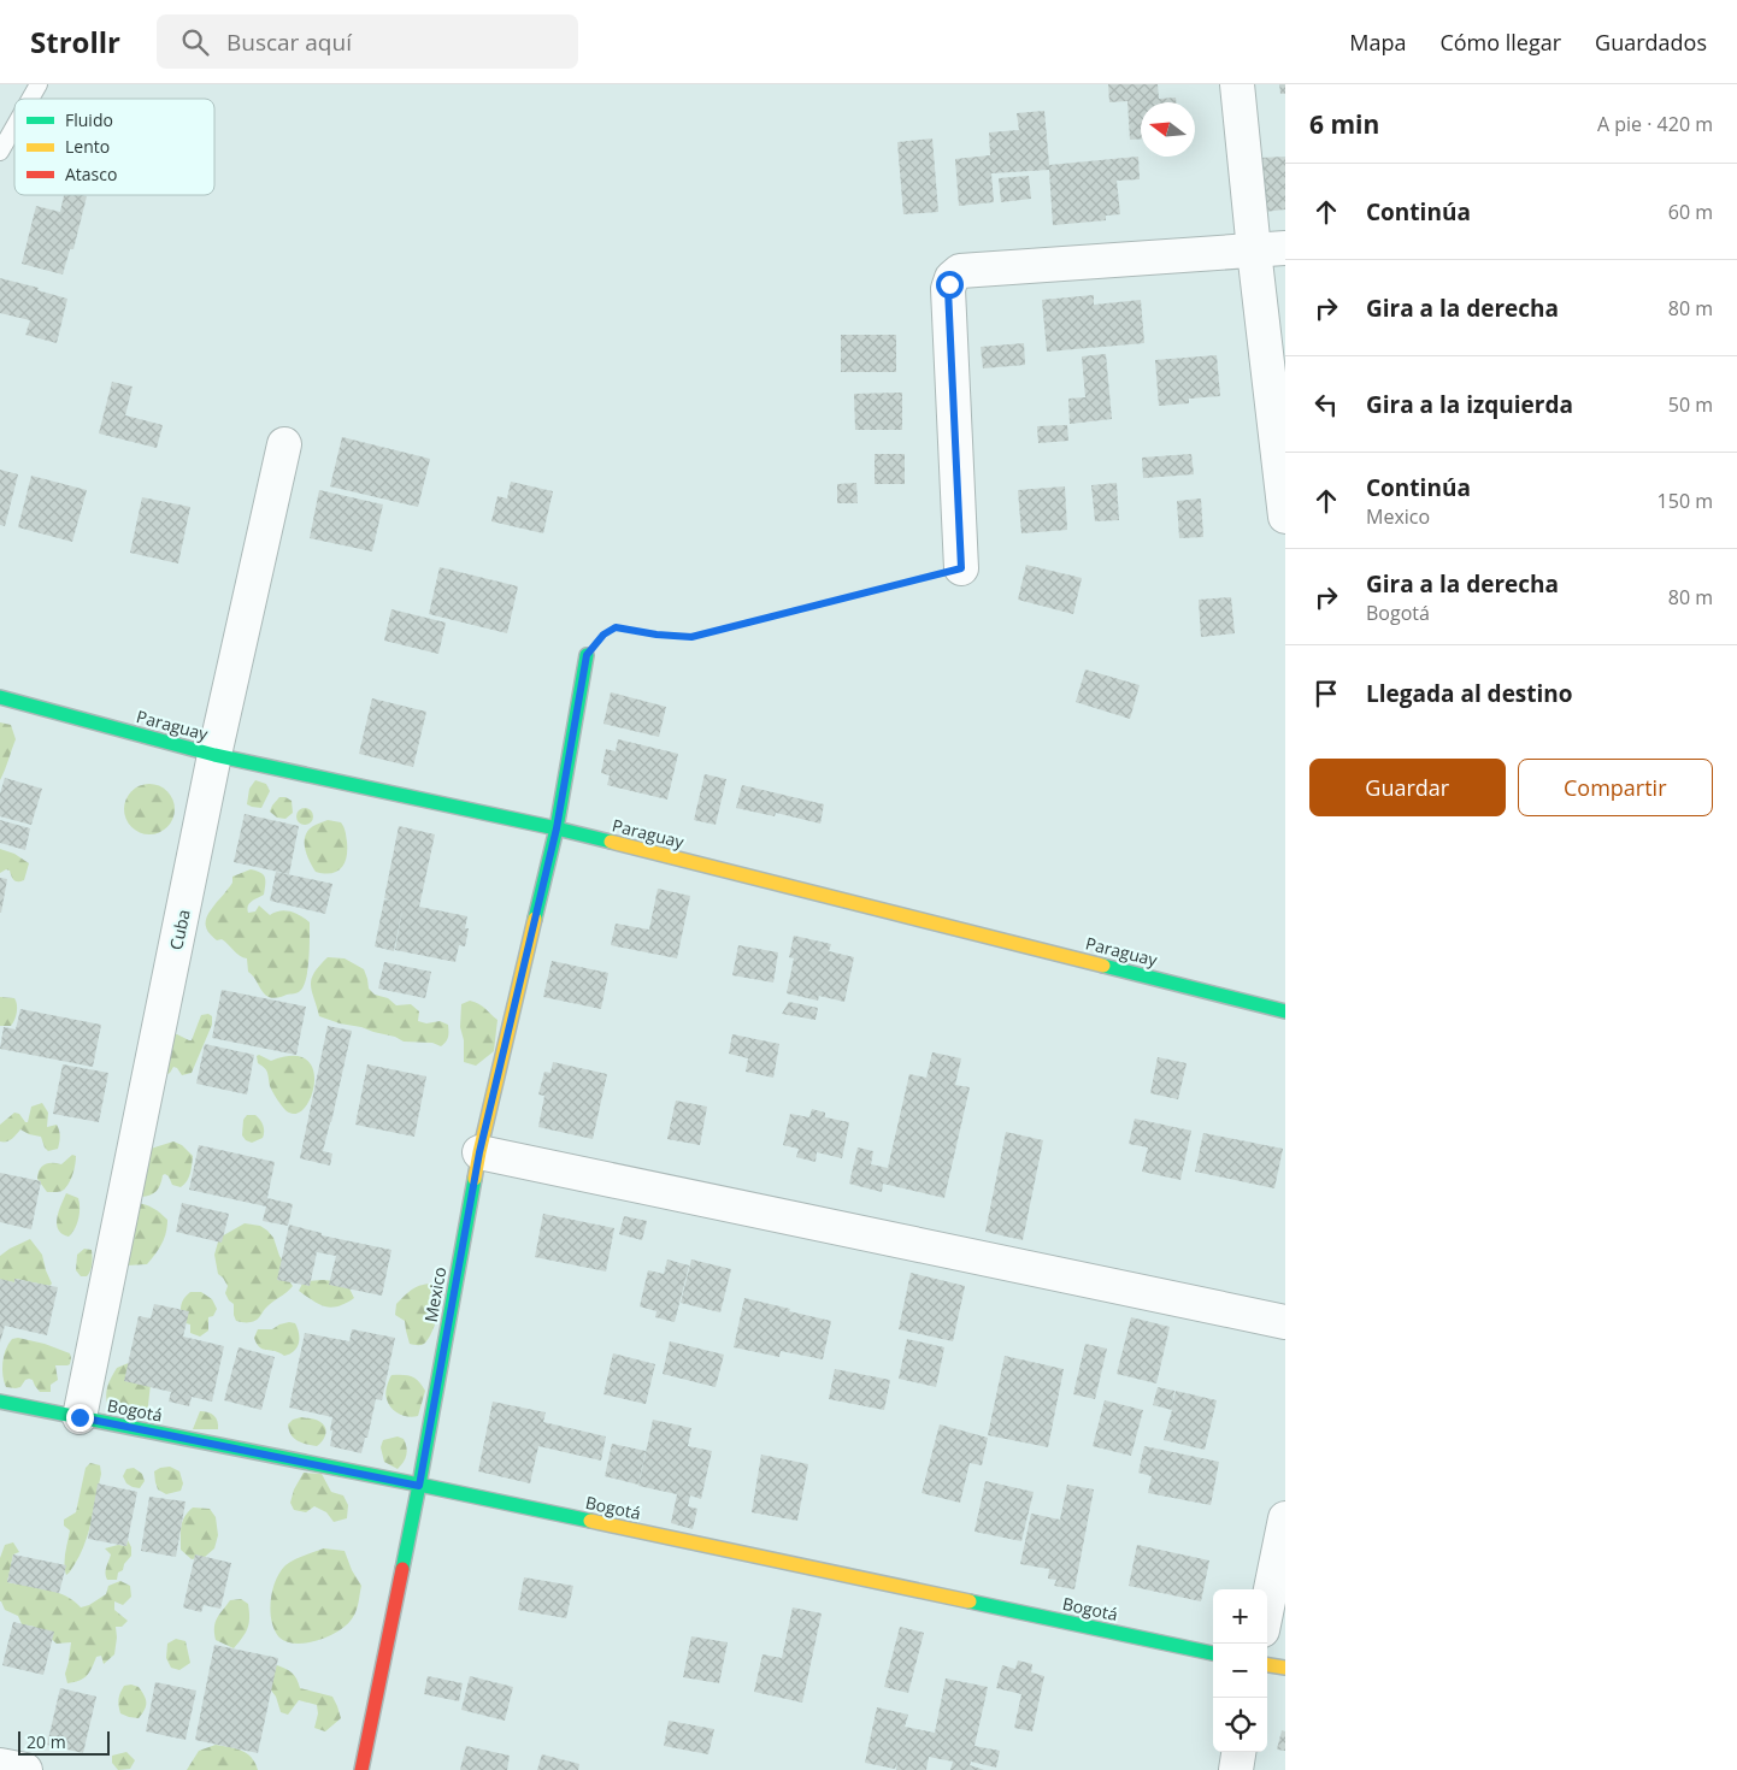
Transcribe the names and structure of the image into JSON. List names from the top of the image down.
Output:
{
  "streets": {
    "street": [
      "Paraguay",
      "Cuba",
      "Mexico",
      "Bogotá"
    ]
  },
  "crossings": [
    ["Paraguay", "Cuba"],
    ["Paraguay", "Mexico"],
    ["Cuba", "Bogotá"],
    ["Mexico", "Bogotá"]
  ],
  "legend": ["Fluido", "Lento", "Atasco"],
  "scale_bar": "20 m",
  "north": "left",
  "page": {
    "header": "Strollr",
    "search": "Buscar aquí",
    "nav": ["Mapa", "Cómo llegar", "Guardados"],
    "heading": ["6 min", "A pie · 420 m"],
    "list": [
      ["Continúa", "60 m"],
      ["Gira a la derecha", "80 m"],
      ["Gira a la izquierda", "50 m"],
      ["Continúa", "Mexico", "150 m"],
      ["Gira a la derecha", "Bogotá", "80 m"],
      "Llegada al destino"
    ],
    "buttons": ["Guardar", "Compartir"],
    "map_buttons": ["+", "−"],
    "scale": "20 m"
  }
}
